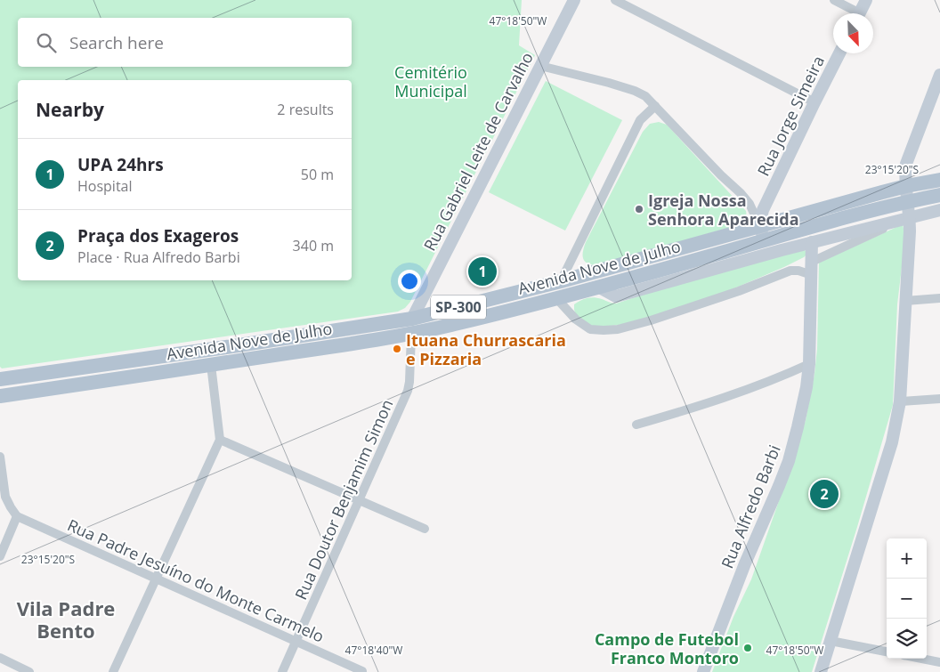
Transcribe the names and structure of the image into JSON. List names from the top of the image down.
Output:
{
  "streets": {
    "main road": ["Avenida Nove de Julho", "SP-300"],
    "street": [
      "Rua Jorge Simeira",
      "Rua Gabriel Leite de Carvalho",
      "Rua Doutor Benjamim Simon",
      "Rua Alfredo Barbi",
      "Rua Padre Jesuíno do Monte Carmelo"
    ]
  },
  "crossings": [
    ["Rua Jorge Simeira", "Avenida Nove de Julho"],
    ["Rua Gabriel Leite de Carvalho", "Avenida Nove de Julho"],
    ["Avenida Nove de Julho", "Rua Doutor Benjamim Simon"],
    ["Rua Doutor Benjamim Simon", "Rua Padre Jesuíno do Monte Carmelo"]
  ],
  "districts": ["Vila Padre Bento"],
  "parks": ["Cemitério Municipal"],
  "places": ["Igreja Nossa Senhora Aparecida", "Ituana Churrascaria e Pizzaria", "Campo de Futebol Franco Montoro"],
  "north": "bottom right",
  "page": {
    "search": "Search here",
    "heading": ["Nearby", "2 results"],
    "list": [
      {
        "mark": "1",
        "name": "UPA 24hrs",
        "note": "Hospital",
        "value": "50 m"
      },
      {
        "mark": "2",
        "name": "Praça dos Exageros",
        "note": "Place · Rua Alfredo Barbi",
        "value": "340 m"
      }
    ],
    "pins": ["1", "2"],
    "map_buttons": ["+", "−"]
  },
  "coordinates": ["47°18'50\"W", "23°15'20\"S", "47°18'40\"W"]
}
